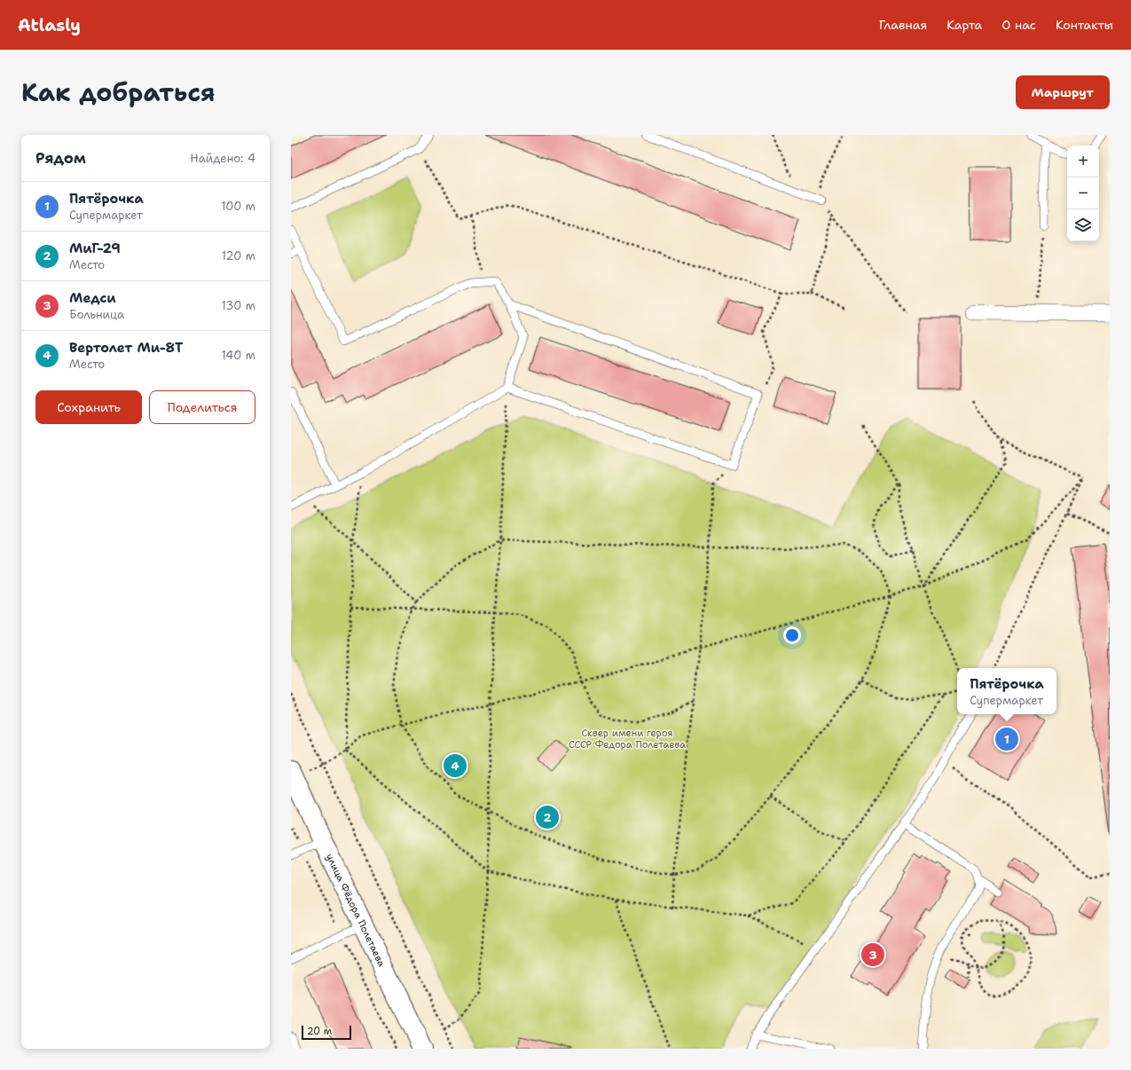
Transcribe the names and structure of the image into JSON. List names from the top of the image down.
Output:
{
  "streets": {
    "main road": ["улица Фёдора Полетаева"]
  },
  "parks": ["Сквер имени героя СССР Федора Полетаева"],
  "scale_bar": "20 m",
  "page": {
    "header": "Atlasly",
    "nav": [
      "Главная",
      "Карта",
      "О нас",
      "Контакты"
    ],
    "title": "Как добраться",
    "buttons": [
      "Маршрут",
      ["Сохранить", "Поделиться"]
    ],
    "heading": ["Рядом", "Найдено: 4"],
    "map_buttons": ["+", "−"],
    "list": [
      {
        "mark": "1",
        "name": "Пятёрочка",
        "note": "Супермаркет",
        "value": "100 m"
      },
      {
        "mark": "2",
        "name": "МиГ-29",
        "note": "Место",
        "value": "120 m"
      },
      {
        "mark": "3",
        "name": "Медси",
        "note": "Больница",
        "value": "130 m"
      },
      {
        "mark": "4",
        "name": "Вертолет Ми-8Т",
        "note": "Место",
        "value": "140 m"
      }
    ],
    "popup": ["Пятёрочка", "Супермаркет"],
    "pins": [
      "1",
      "4",
      "2",
      "3"
    ],
    "scale": "20 m"
  }
}
